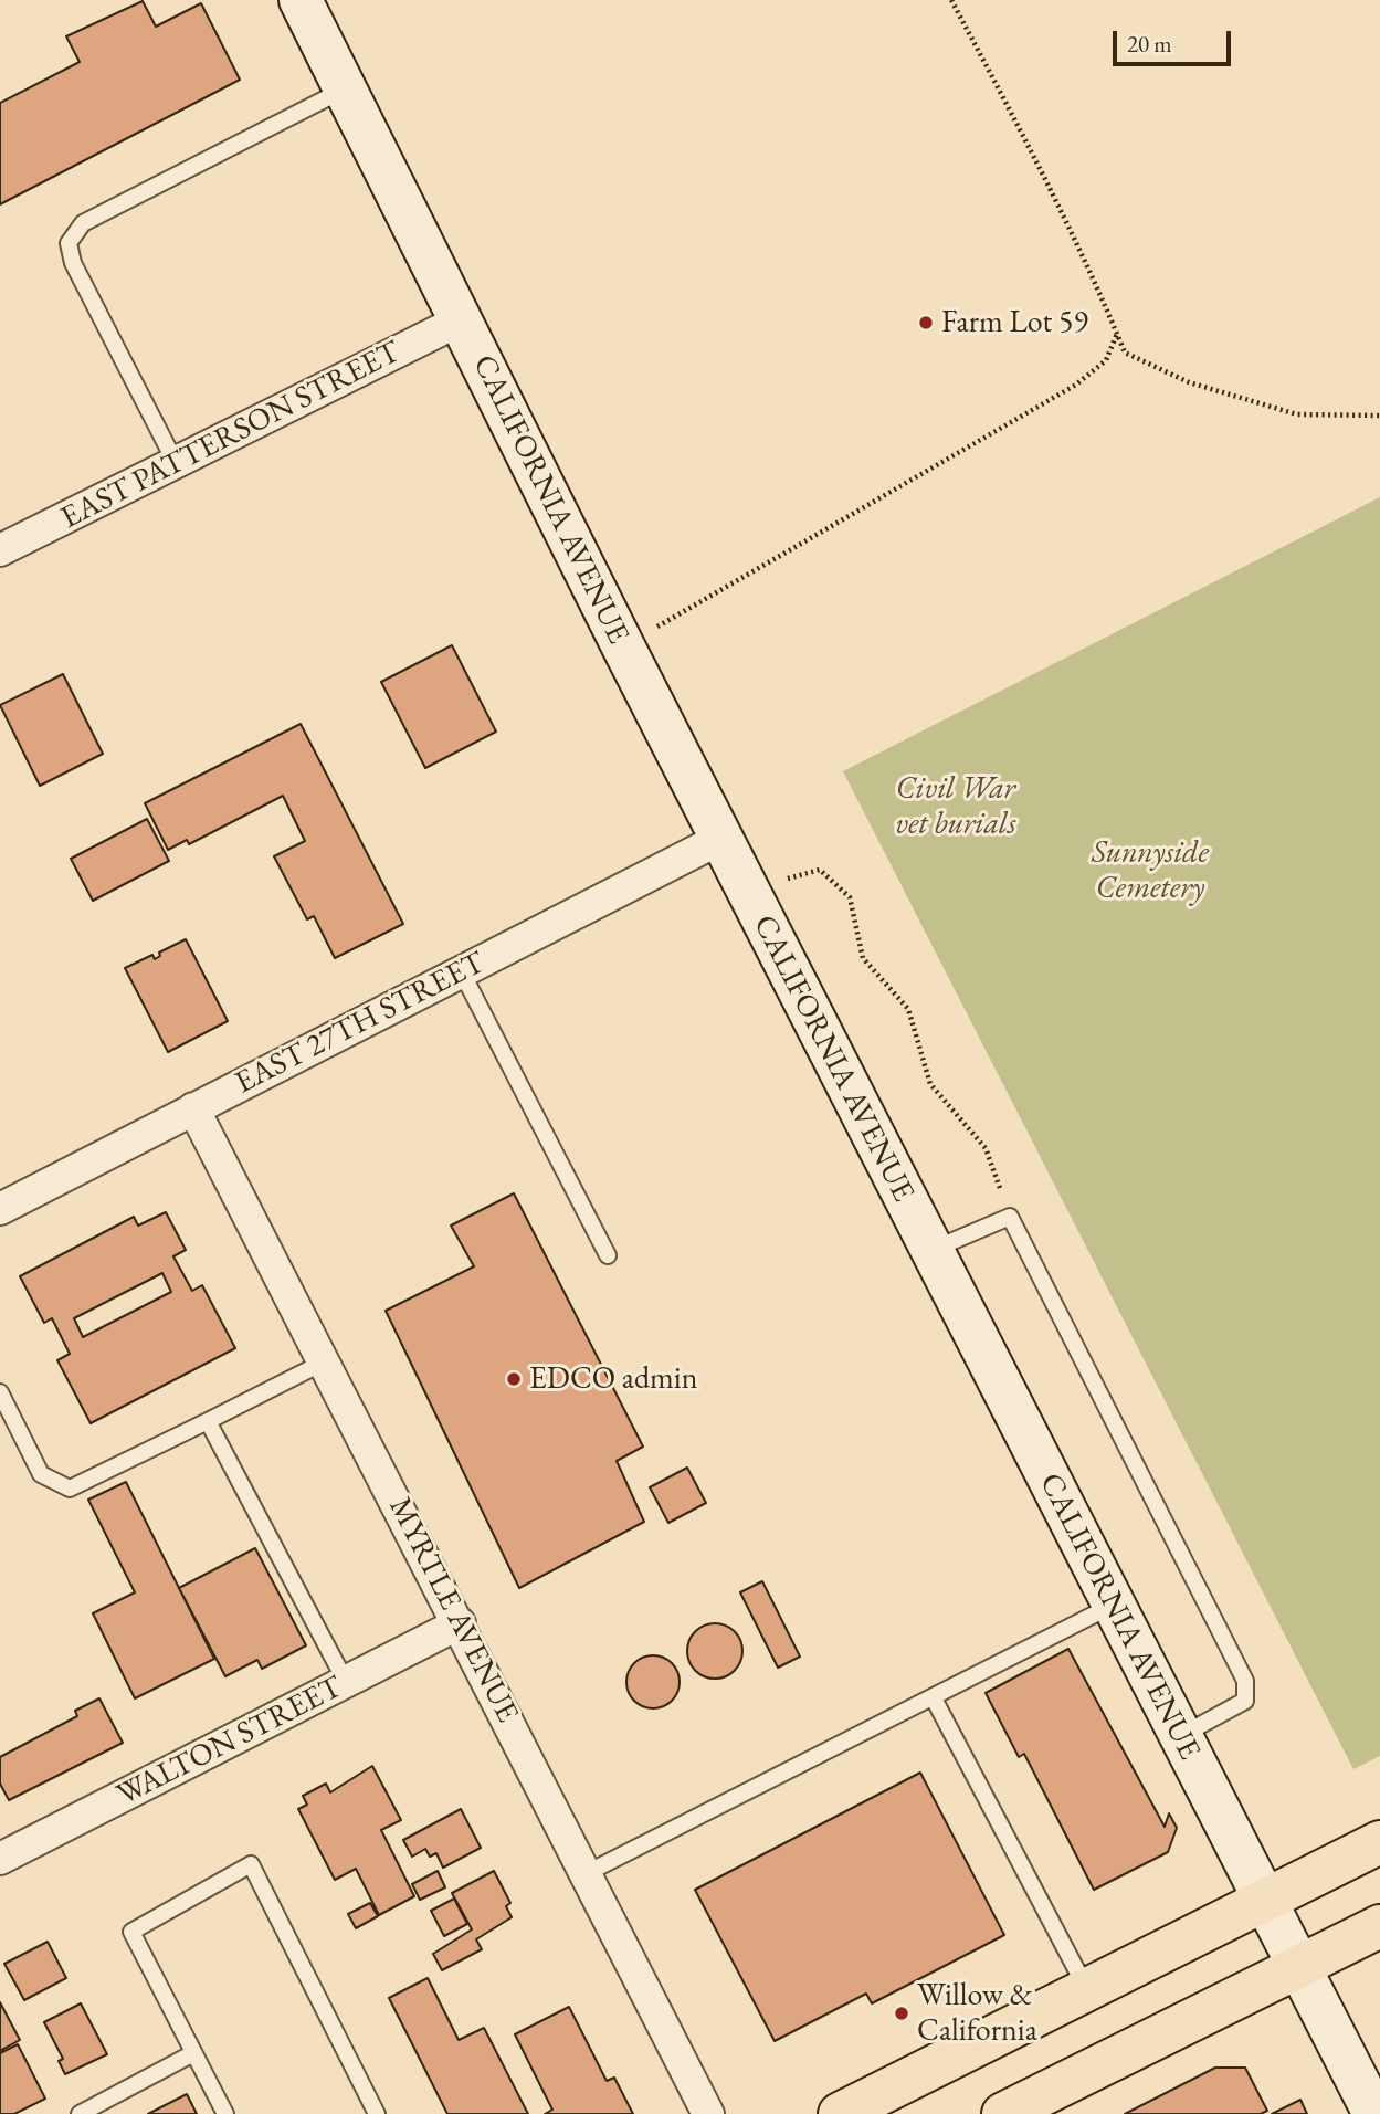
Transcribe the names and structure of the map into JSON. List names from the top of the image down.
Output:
{
  "streets": {
    "street": [
      "EAST PATTERSON STREET",
      "CALIFORNIA AVENUE",
      "EAST 27TH STREET",
      "MYRTLE AVENUE",
      "WALTON STREET"
    ]
  },
  "crossings": [
    ["EAST PATTERSON STREET", "CALIFORNIA AVENUE"],
    ["CALIFORNIA AVENUE", "EAST 27TH STREET"],
    ["EAST 27TH STREET", "MYRTLE AVENUE"],
    ["MYRTLE AVENUE", "WALTON STREET"]
  ],
  "parks": ["Civil War vet burials", "Sunnyside Cemetery"],
  "places": ["Farm Lot 59", "EDCO admin", "Willow & California"],
  "scale_bar": "20 m"
}
